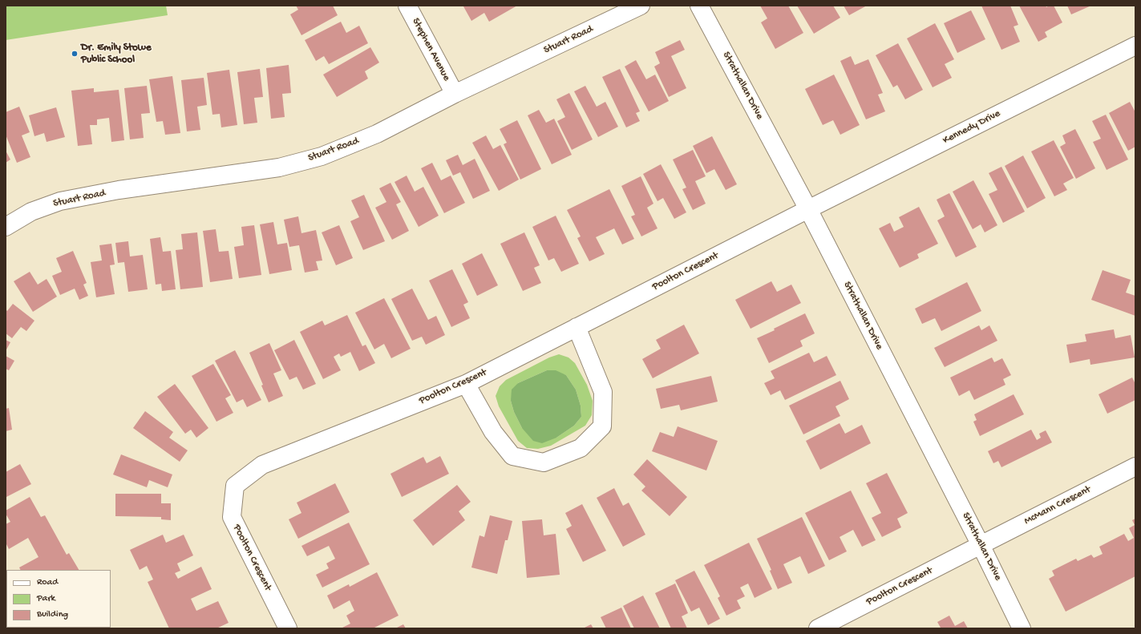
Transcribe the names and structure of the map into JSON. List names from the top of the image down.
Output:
{
  "streets": {
    "street": [
      "Stuart Road",
      "Stephen Avenue",
      "Strathallan Drive",
      "Kennedy Drive",
      "Poolton Crescent",
      "McMann Crescent"
    ]
  },
  "crossings": [
    ["Stuart Road", "Stephen Avenue"],
    ["Strathallan Drive", "Kennedy Drive"],
    ["Strathallan Drive", "Poolton Crescent"],
    ["Strathallan Drive", "McMann Crescent"],
    ["Kennedy Drive", "Poolton Crescent"],
    ["Poolton Crescent", "McMann Crescent"]
  ],
  "places": ["Dr. Emily Stowe Public School"],
  "legend": ["Road", "Park", "Building"]
}
